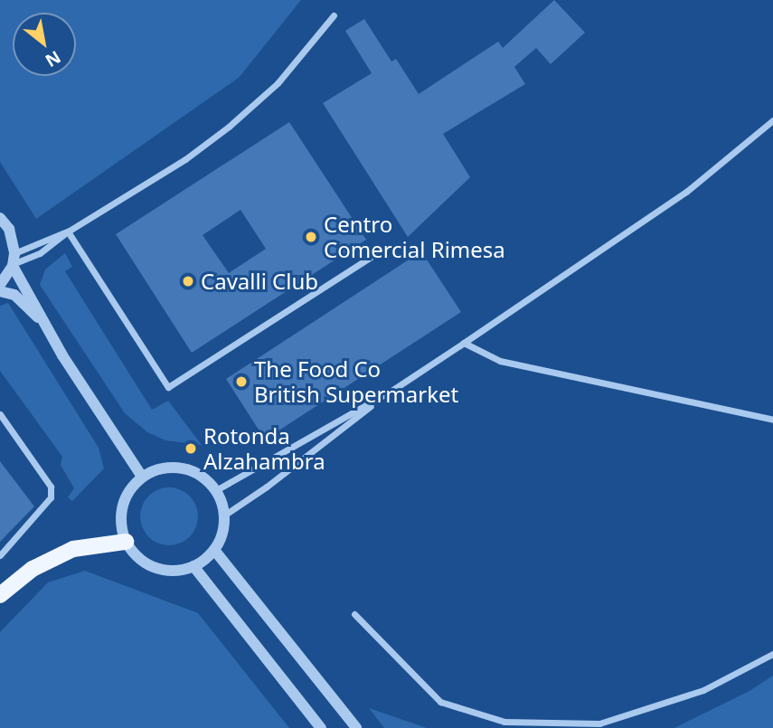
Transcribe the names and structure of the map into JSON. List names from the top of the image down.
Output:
{
  "places": [
    "Centro Comercial Rimesa",
    "Cavalli Club",
    "The Food Co British Supermarket",
    "Rotonda Alzahambra"
  ],
  "north": "bottom right"
}
